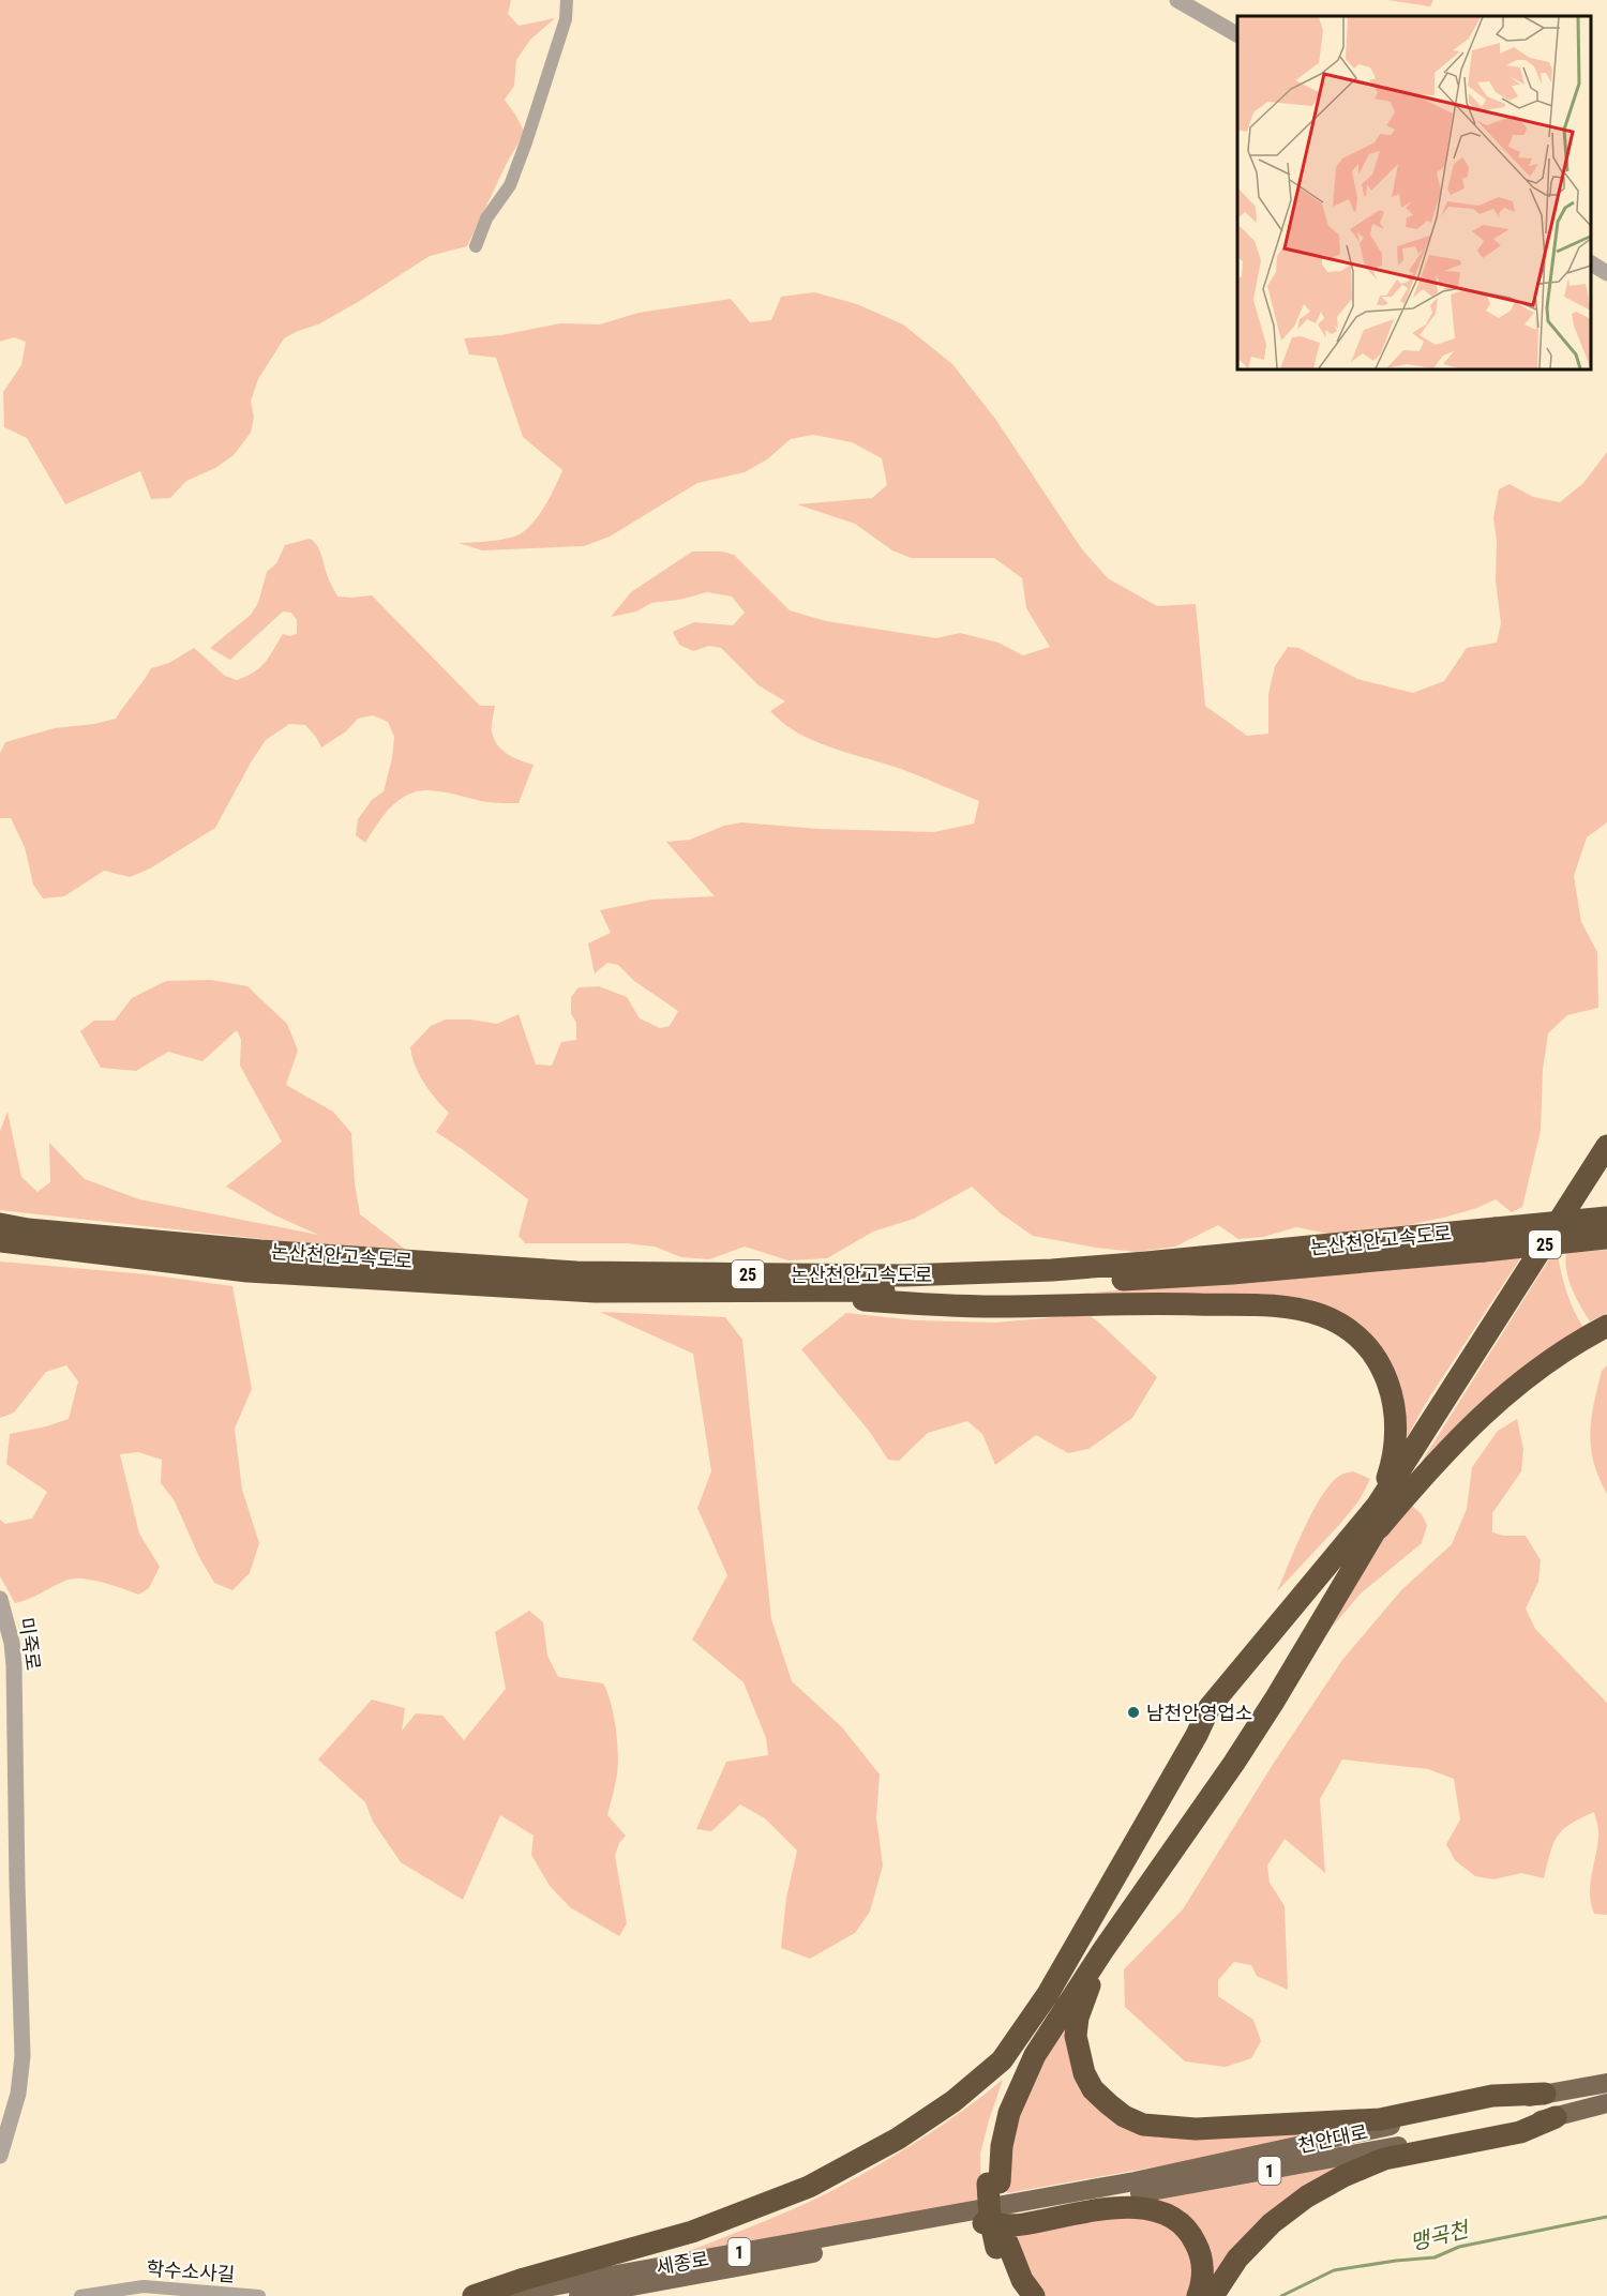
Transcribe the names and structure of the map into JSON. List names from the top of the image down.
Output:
{
  "streets": {
    "highway": ["논산천안고속도로", "25"],
    "main road": ["천안대로", "1", "세종로"],
    "street": ["미죽로", "학수소사길"]
  },
  "crossings": [
    ["천안대로", "세종로"]
  ],
  "water": ["맹곡천"],
  "places": ["남천안영업소"]
}
